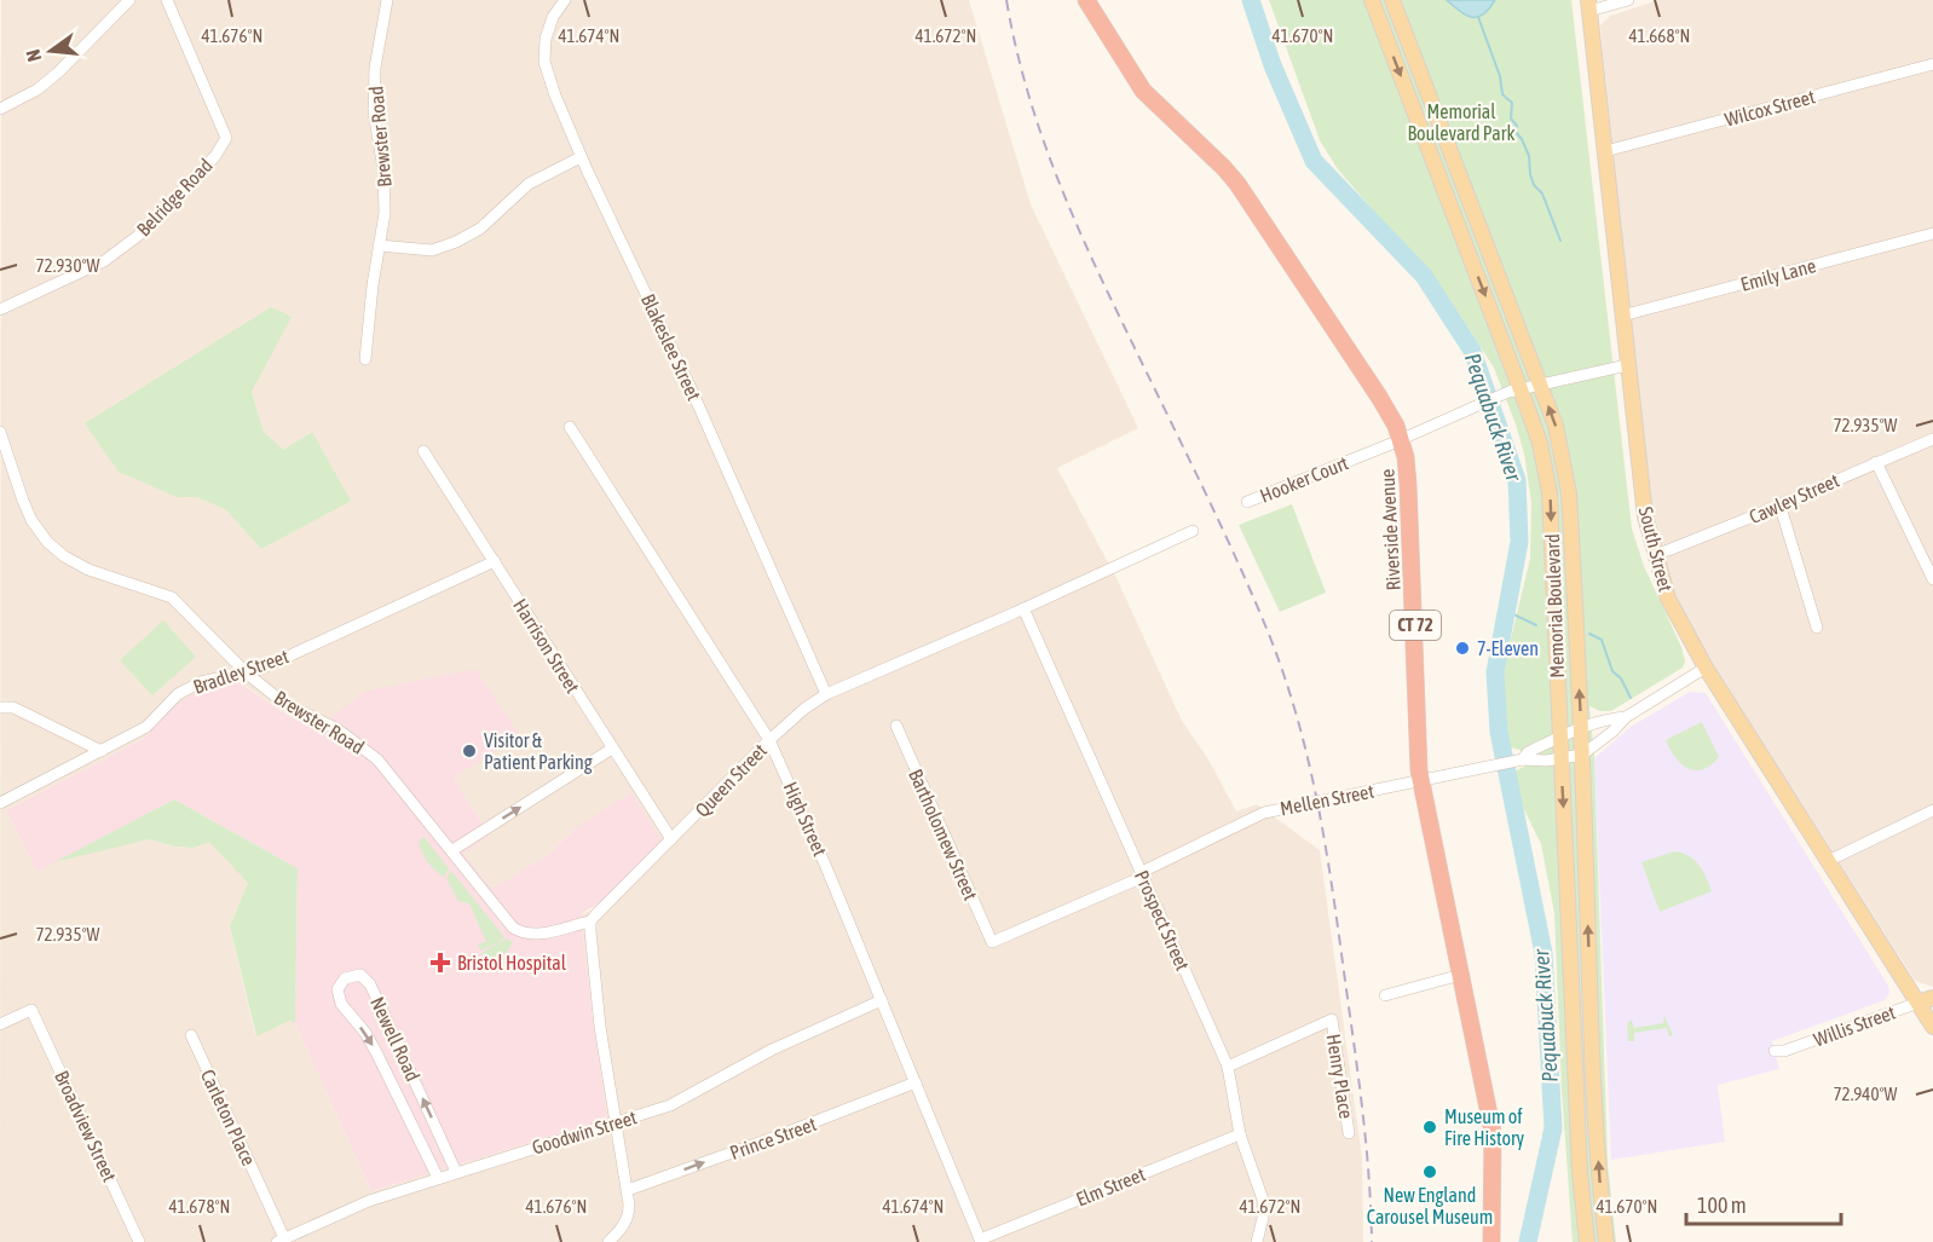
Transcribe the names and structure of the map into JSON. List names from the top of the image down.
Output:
{
  "streets": {
    "highway": ["Riverside Avenue", "CT 72"],
    "main road": ["South Street", "Memorial Boulevard"],
    "street": [
      "Wilcox Street",
      "Brewster Road",
      "Belridge Road",
      "Emily Lane",
      "Blakeslee Street",
      "Hooker Court",
      "Cawley Street",
      "Harrison Street",
      "Bradley Street",
      "Queen Street",
      "Mellen Street",
      "High Street",
      "Bartholomew Street",
      "Prospect Street",
      "Willis Street",
      "Newell Road",
      "Henry Place",
      "Carleton Place",
      "Broadview Street",
      "Goodwin Street",
      "Prince Street",
      "Elm Street"
    ]
  },
  "crossings": [
    ["Wilcox Street", "South Street"],
    ["Brewster Road", "Bradley Street"],
    ["Brewster Road", "Queen Street"],
    ["Emily Lane", "South Street"],
    ["Blakeslee Street", "Queen Street"],
    ["Hooker Court", "Riverside Avenue"],
    ["Hooker Court", "South Street"],
    ["Hooker Court", "Memorial Boulevard"],
    ["Cawley Street", "South Street"],
    ["Riverside Avenue", "Mellen Street"],
    ["South Street", "Mellen Street"],
    ["South Street", "Willis Street"],
    ["Memorial Boulevard", "Mellen Street"],
    ["Harrison Street", "Bradley Street"],
    ["Harrison Street", "Queen Street"],
    ["Queen Street", "High Street"],
    ["Queen Street", "Prospect Street"],
    ["Mellen Street", "Bartholomew Street"],
    ["Mellen Street", "Prospect Street"],
    ["High Street", "Goodwin Street"],
    ["High Street", "Prince Street"],
    ["High Street", "Elm Street"],
    ["Prospect Street", "Henry Place"],
    ["Prospect Street", "Elm Street"],
    ["Newell Road", "Goodwin Street"],
    ["Carleton Place", "Goodwin Street"]
  ],
  "one_way": ["Prince Street"],
  "water": ["Pequabuck River"],
  "parks": ["Memorial Boulevard Park"],
  "places": {
    "other": [
      "7-Eleven",
      "Visitor & Patient Parking",
      "Museum of Fire History",
      "New England Carousel Museum"
    ],
    "health": ["Bristol Hospital"]
  },
  "scale_bar": "100 m",
  "north": "left",
  "coordinates": [
    "41.676°N",
    "41.674°N",
    "41.672°N",
    "41.670°N",
    "41.668°N",
    "72.930°W",
    "72.935°W",
    "72.940°W",
    "41.678°N"
  ]
}
